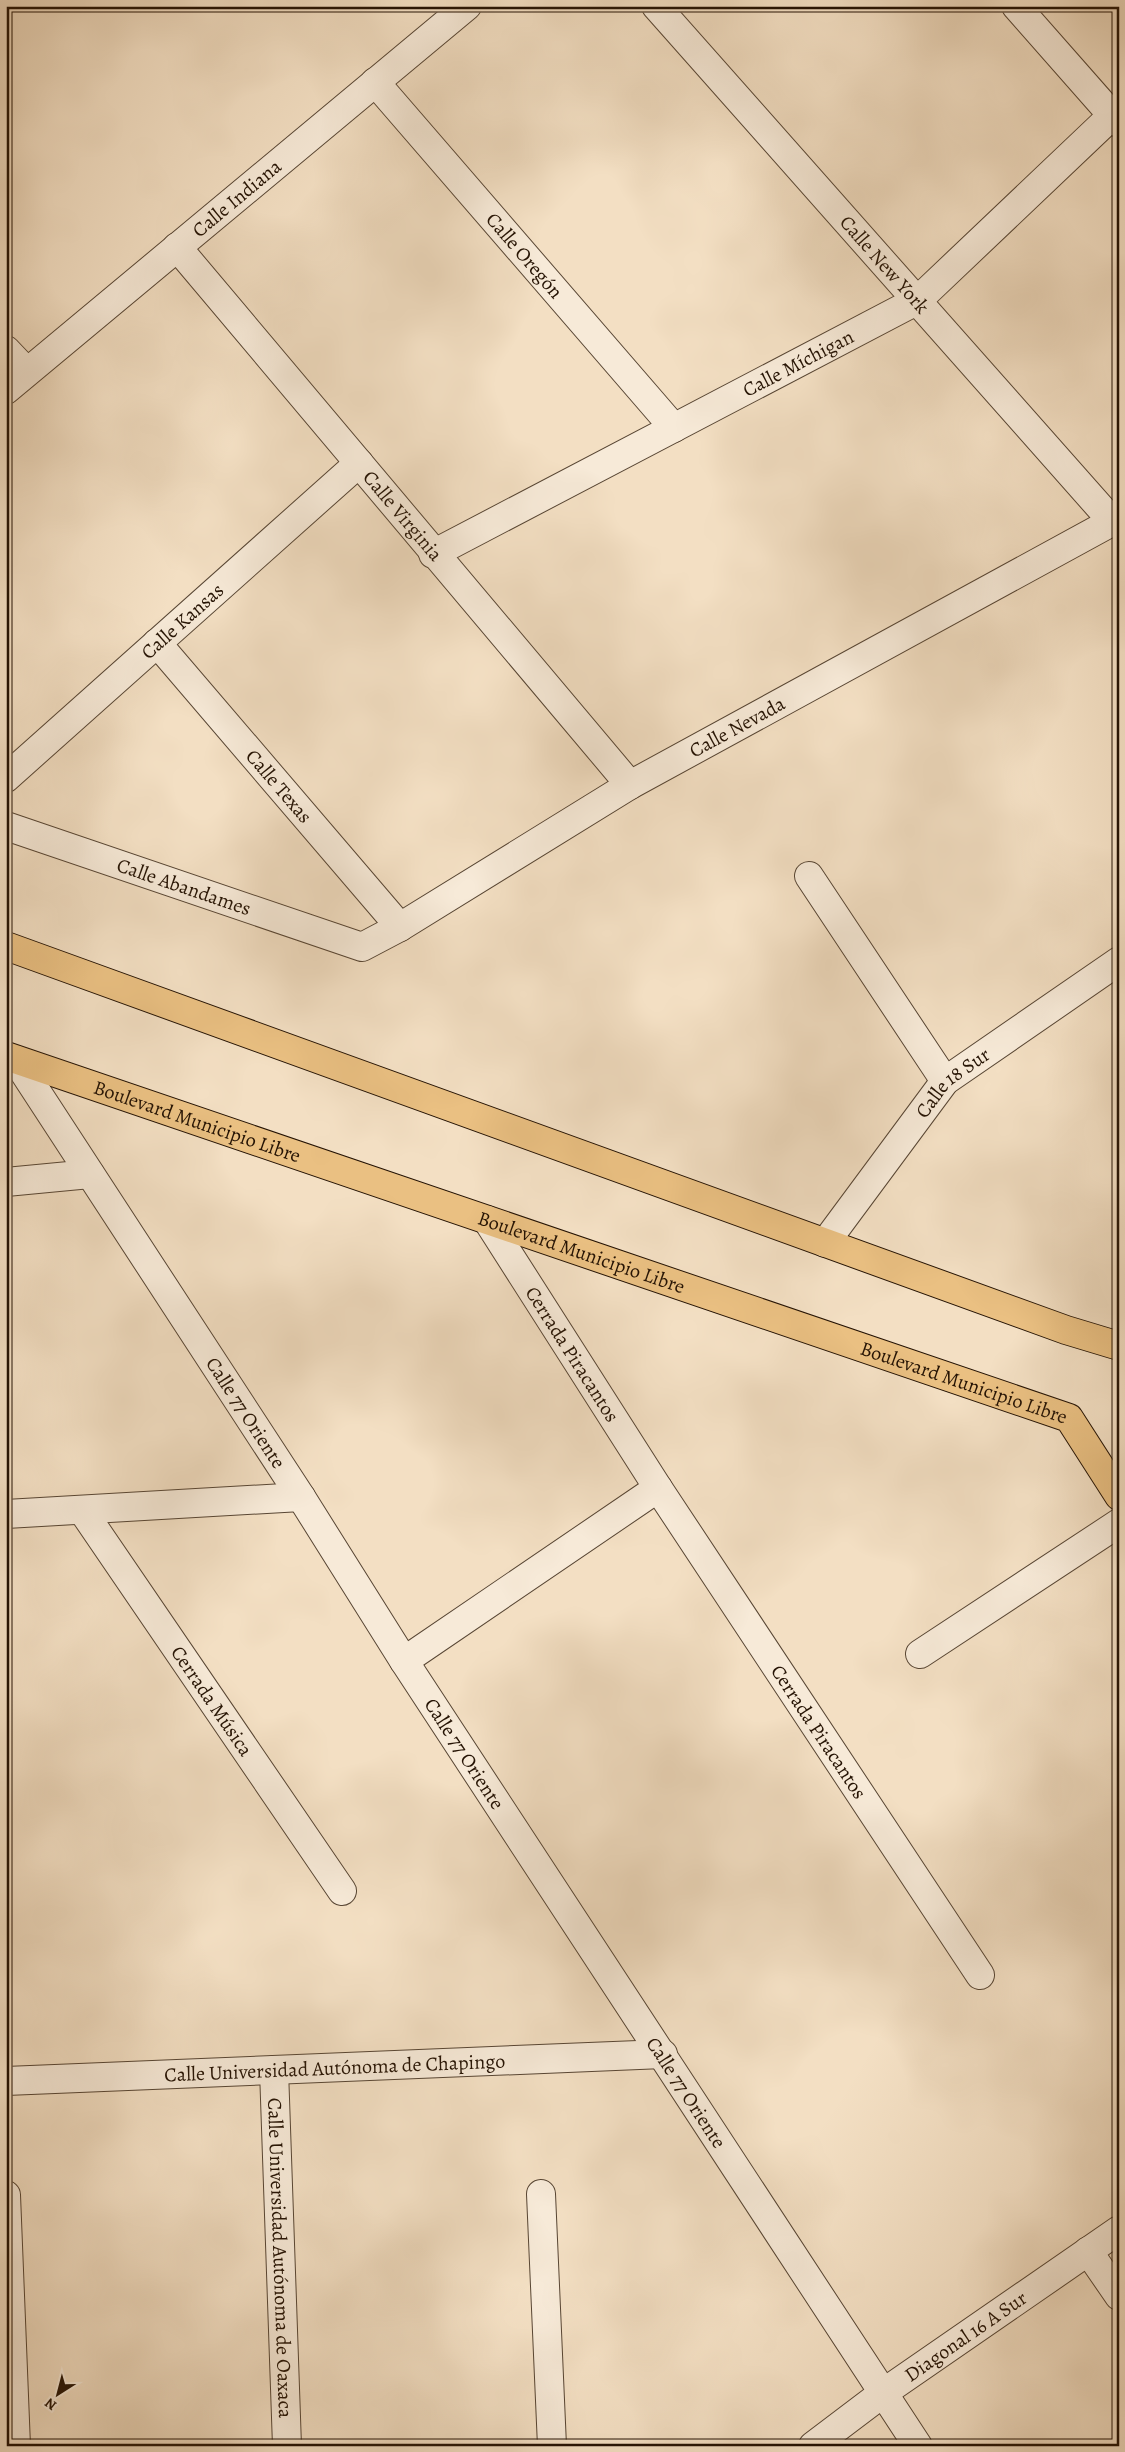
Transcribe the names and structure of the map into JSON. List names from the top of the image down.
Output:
{
  "streets": {
    "main road": ["Boulevard Municipio Libre"],
    "street": [
      "Calle Indiana",
      "Calle Oregón",
      "Calle New York",
      "Calle Míchigan",
      "Calle Virginia",
      "Calle Kansas",
      "Calle Nevada",
      "Calle Texas",
      "Calle Abandames",
      "Calle 18 Sur",
      "Cerrada Piracantos",
      "Calle 77 Oriente",
      "Cerrada Música",
      "Calle Universidad Autónoma de Chapingo",
      "Calle Universidad Autónoma de Oaxaca",
      "Diagonal 16 A Sur"
    ]
  },
  "crossings": [
    ["Calle Indiana", "Calle Oregón"],
    ["Calle Indiana", "Calle Virginia"],
    ["Calle Oregón", "Calle Míchigan"],
    ["Calle New York", "Calle Míchigan"],
    ["Calle New York", "Calle Nevada"],
    ["Calle Míchigan", "Calle Virginia"],
    ["Calle Virginia", "Calle Kansas"],
    ["Calle Virginia", "Calle Nevada"],
    ["Calle Kansas", "Calle Texas"],
    ["Calle Nevada", "Calle Texas"],
    ["Calle Nevada", "Calle Abandames"],
    ["Boulevard Municipio Libre", "Cerrada Piracantos"],
    ["Boulevard Municipio Libre", "Calle 77 Oriente"],
    ["Calle 77 Oriente", "Calle Universidad Autónoma de Chapingo"],
    ["Calle 77 Oriente", "Diagonal 16 A Sur"],
    ["Calle Universidad Autónoma de Chapingo", "Calle Universidad Autónoma de Oaxaca"]
  ],
  "north": "bottom left"
}
